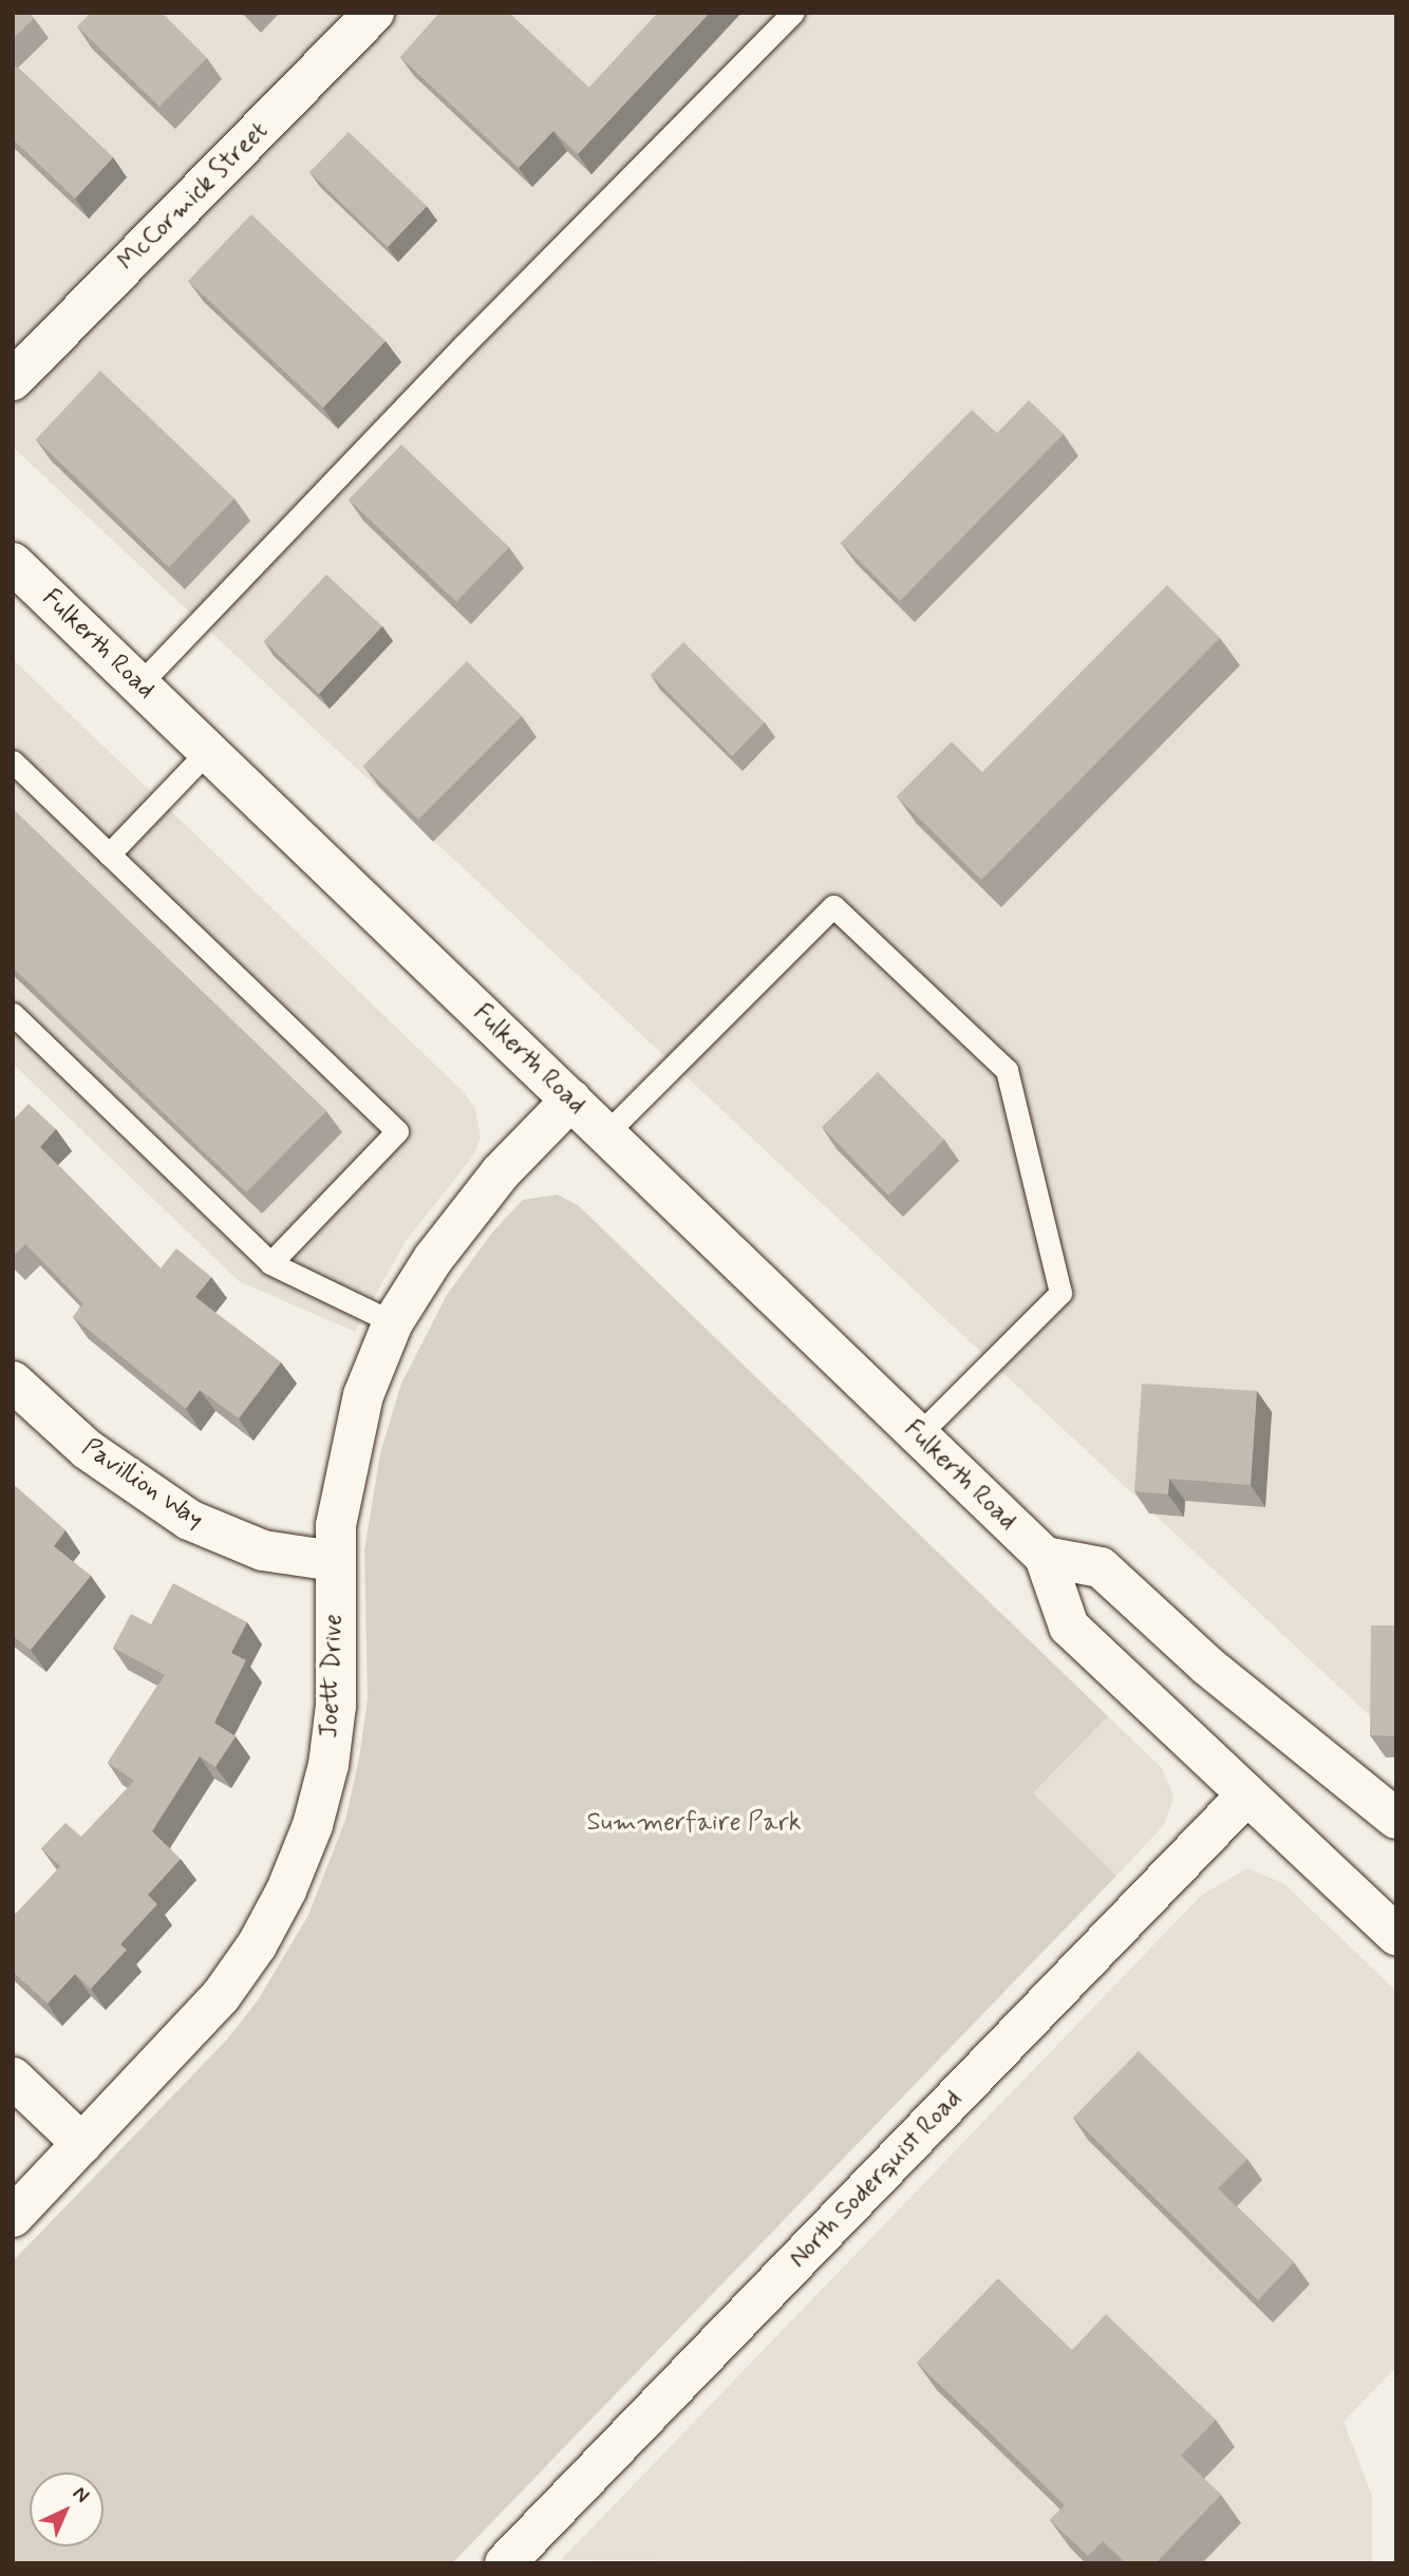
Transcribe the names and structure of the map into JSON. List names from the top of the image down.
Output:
{
  "streets": {
    "street": [
      "McCormick Street",
      "Fulkerth Road",
      "Pavillion Way",
      "Joett Drive",
      "North Soderquist Road"
    ]
  },
  "crossings": [
    ["Fulkerth Road", "Joett Drive"],
    ["Fulkerth Road", "North Soderquist Road"],
    ["Pavillion Way", "Joett Drive"]
  ],
  "parks": ["Summerfaire Park"],
  "north": "top right"
}
